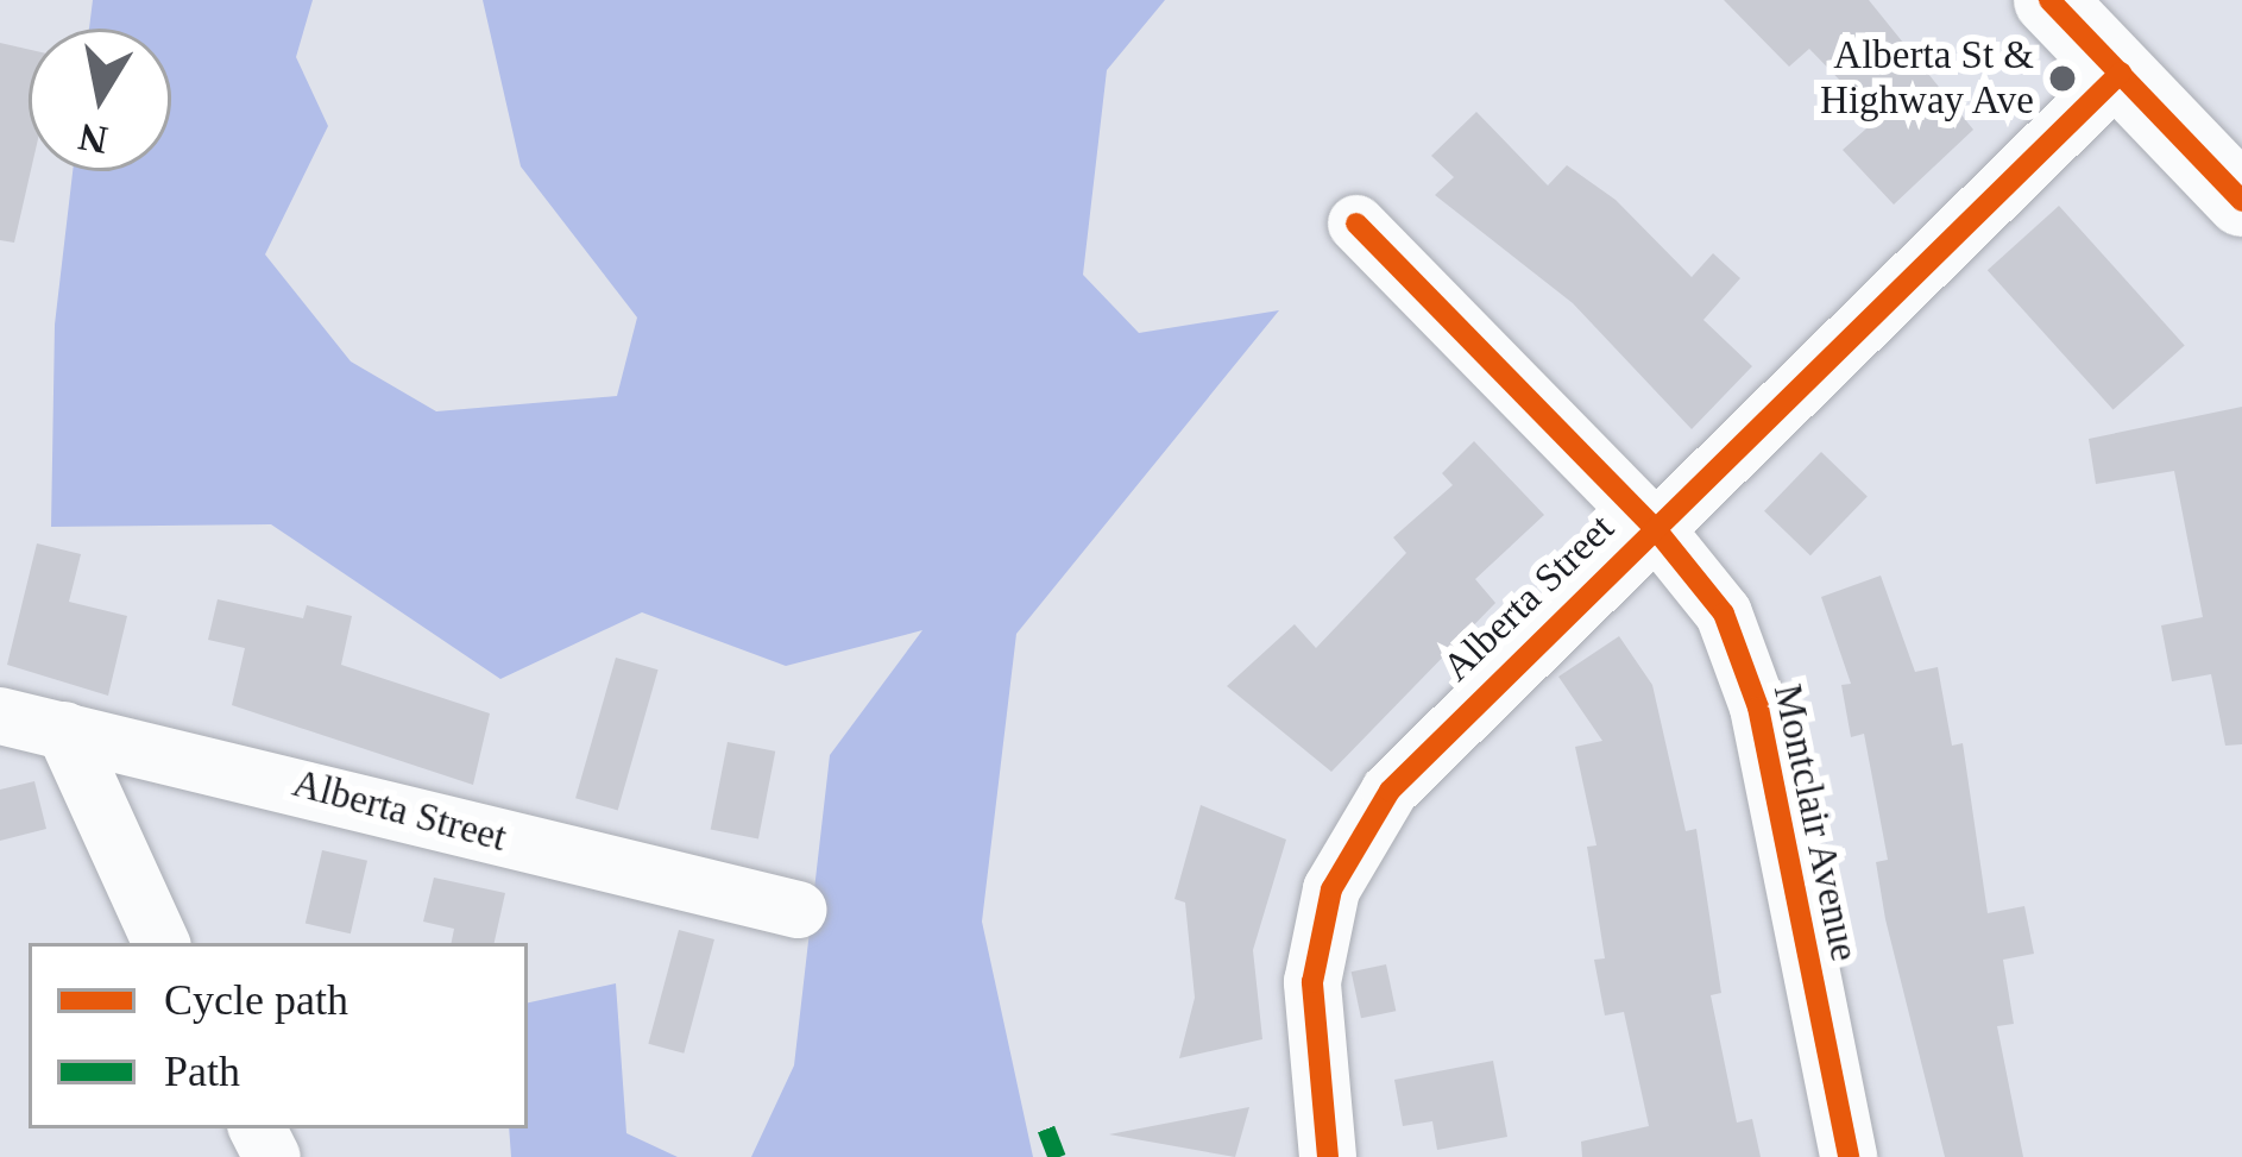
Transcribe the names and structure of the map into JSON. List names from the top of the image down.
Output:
{
  "streets": {
    "street": ["Alberta Street", "Montclair Avenue"]
  },
  "crossings": [
    ["Alberta Street", "Montclair Avenue"]
  ],
  "places": ["Alberta St & Highway Ave"],
  "legend": ["Cycle path", "Path"],
  "north": "bottom"
}
